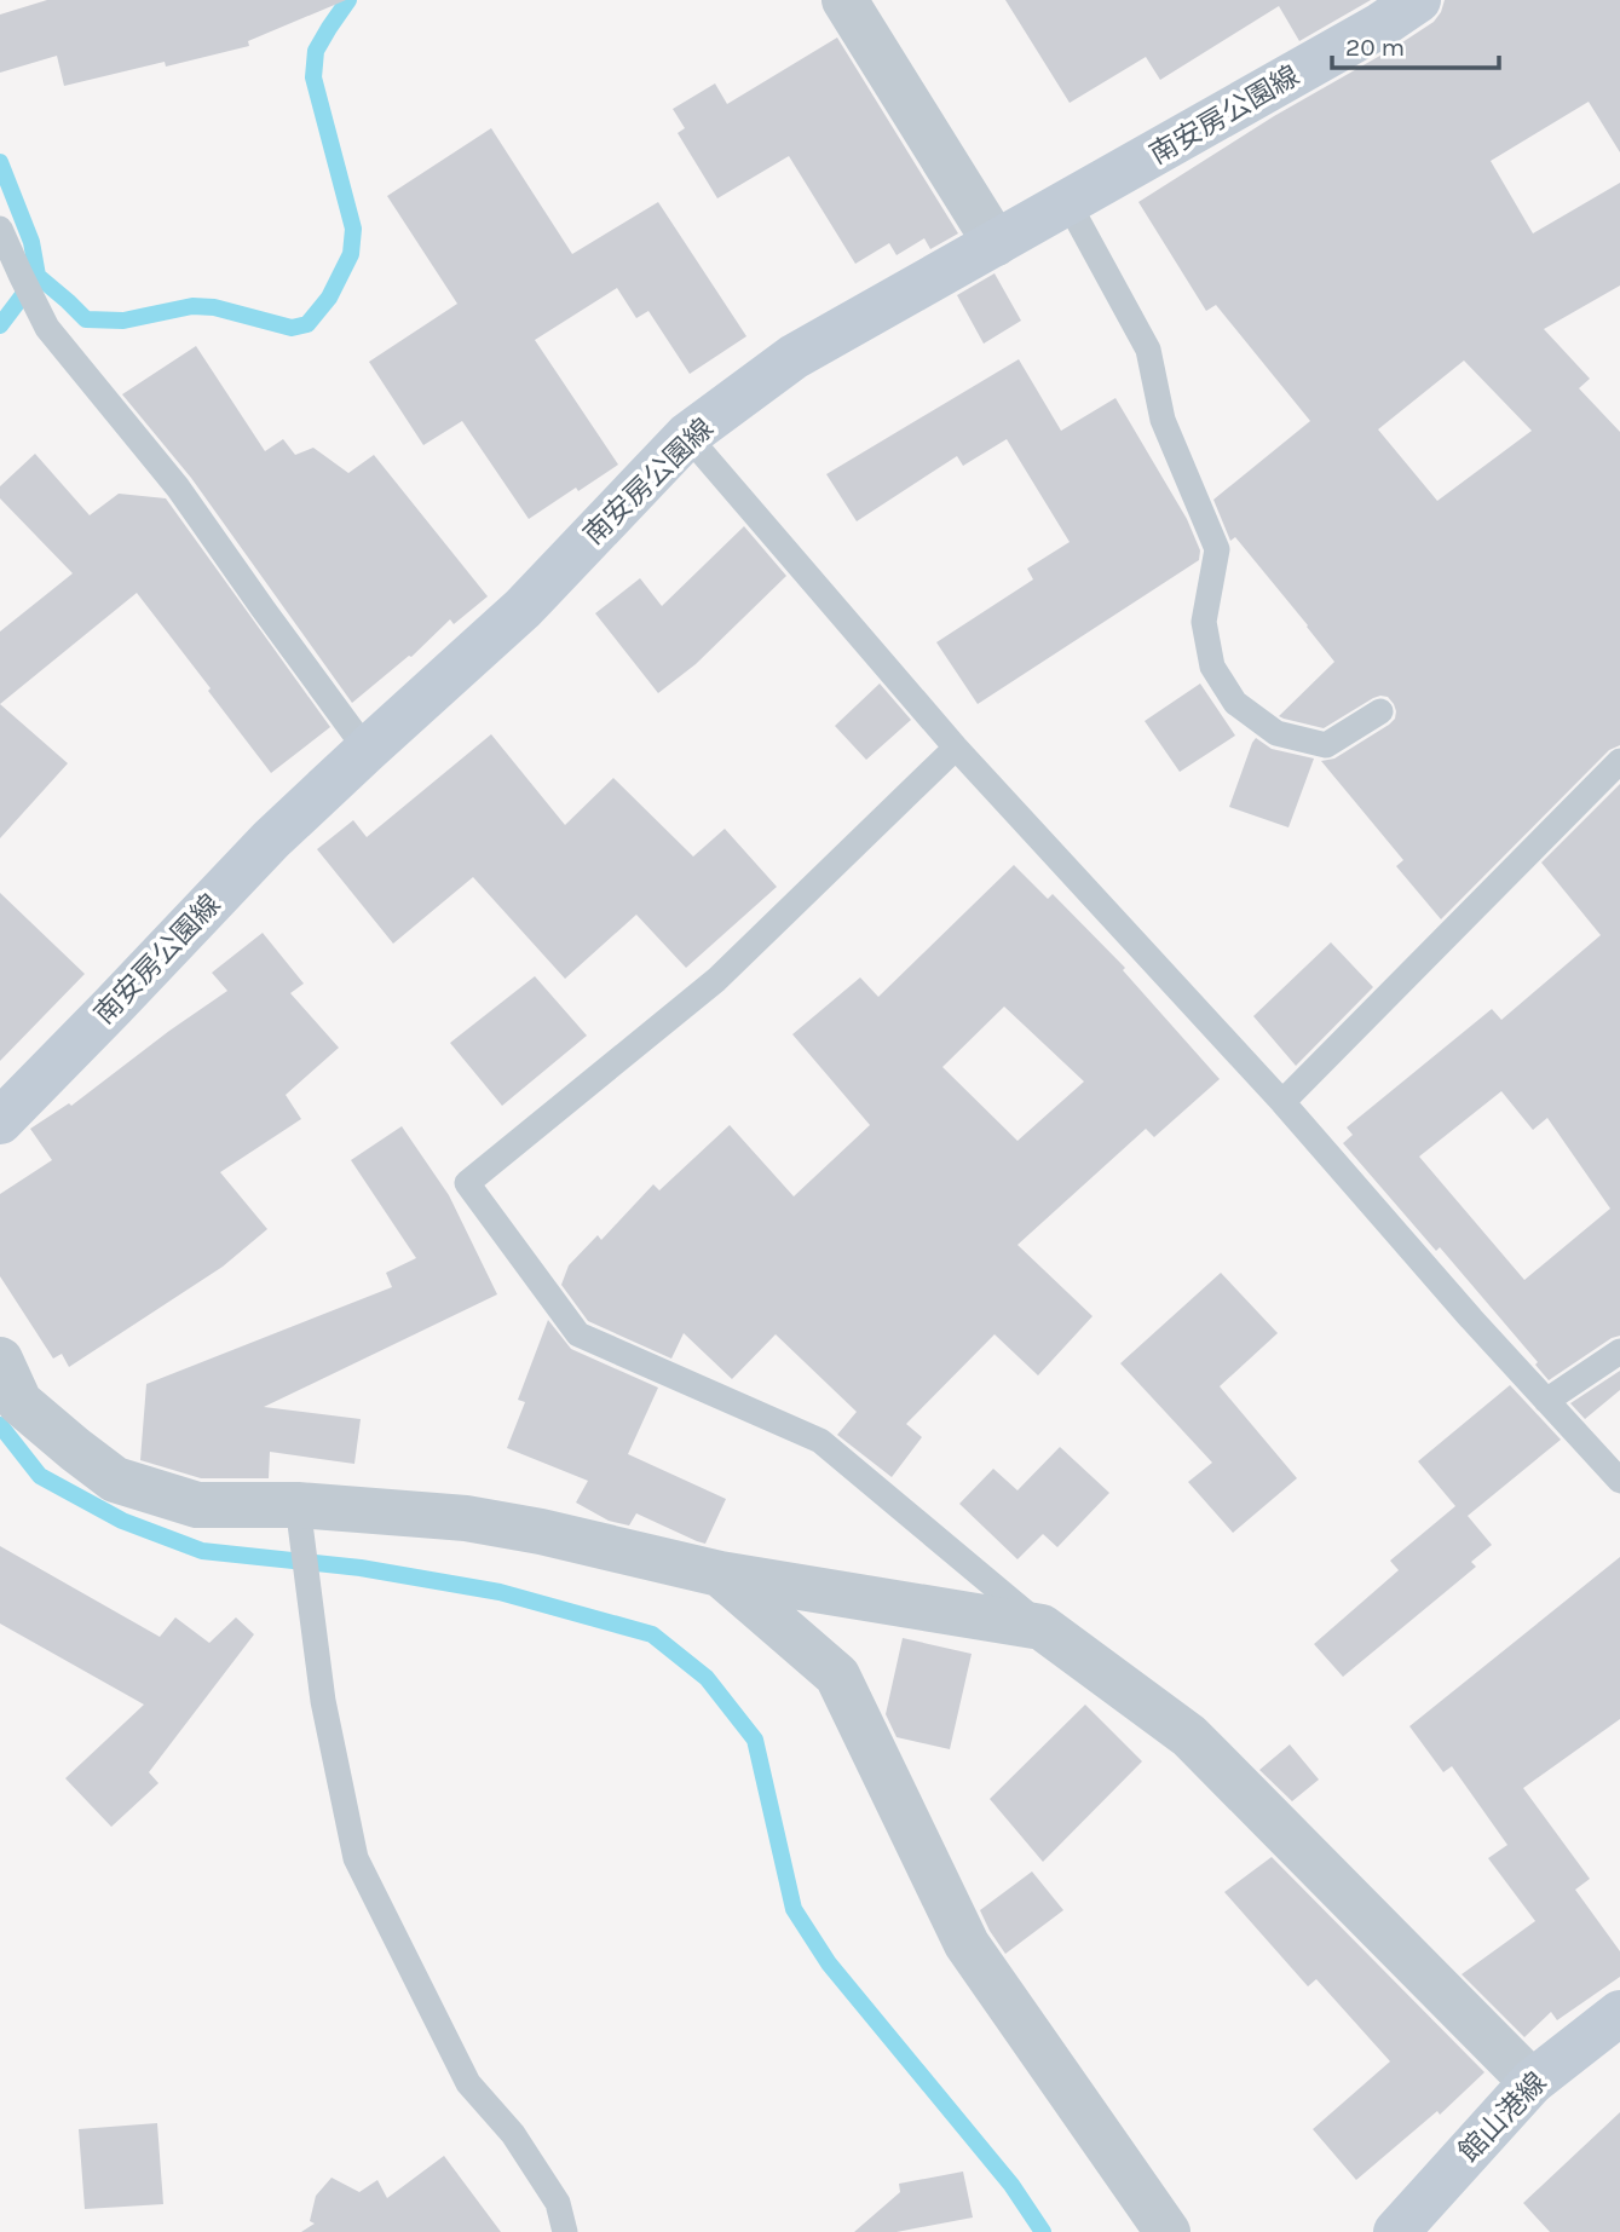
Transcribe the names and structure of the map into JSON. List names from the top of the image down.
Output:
{
  "streets": {
    "main road": ["南安房公園線", "館山港線"]
  },
  "scale_bar": "20 m"
}
